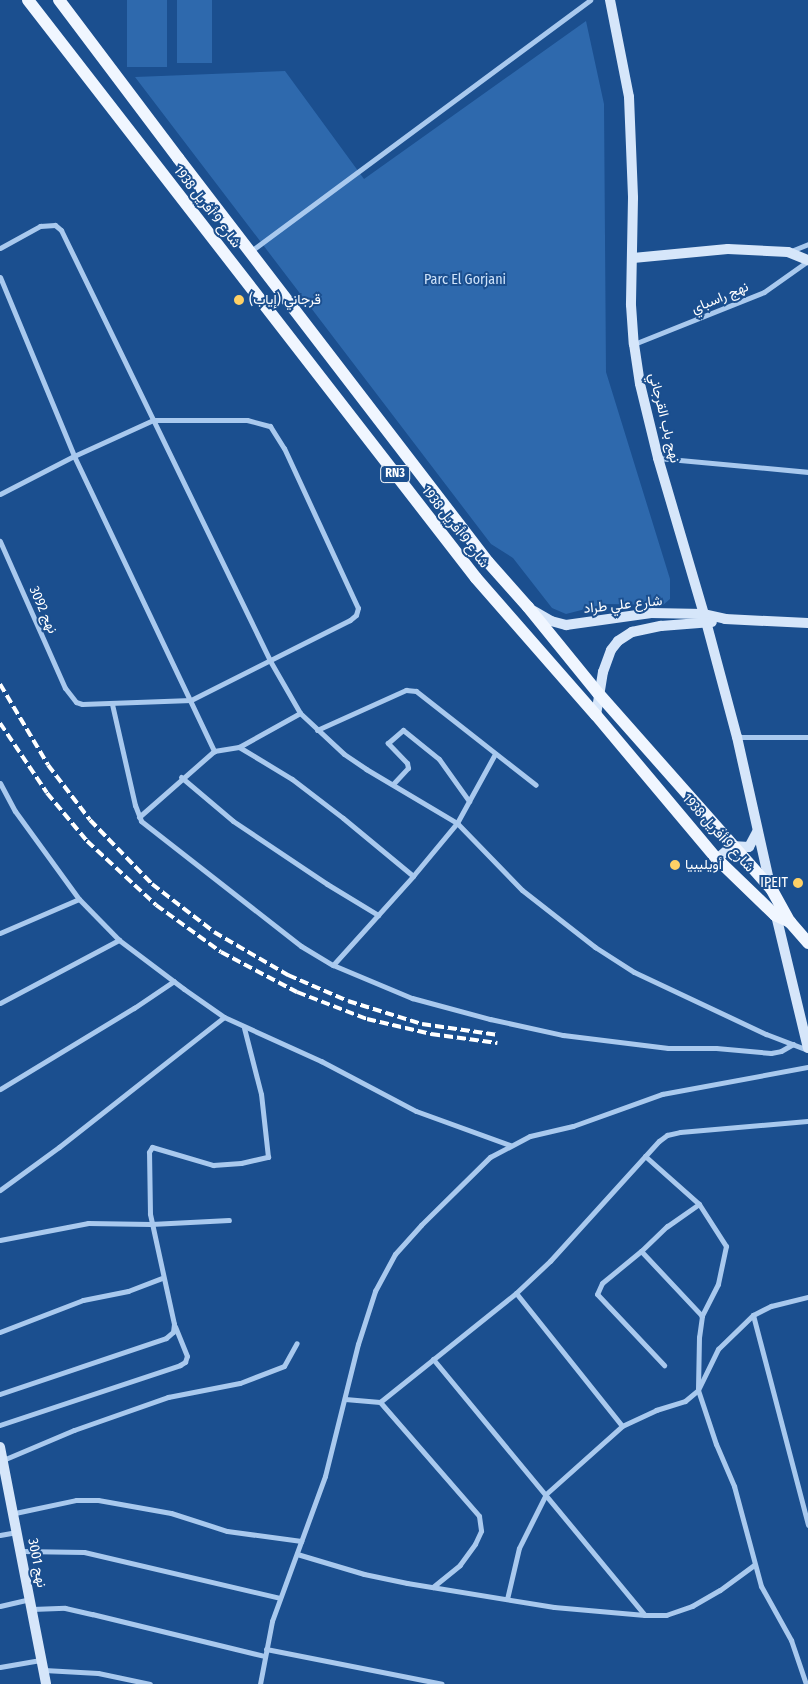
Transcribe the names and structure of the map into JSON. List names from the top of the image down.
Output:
{
  "streets": {
    "main road": ["شارع 9 أفريل 1938", "RN3"],
    "street": [
      "نهج راسباي",
      "نهج باب القرجاني",
      "شارع علي طراد",
      "نهج 3092",
      "نهج 3001"
    ]
  },
  "crossings": [
    ["شارع 9 أفريل 1938", "نهج باب القرجاني"],
    ["شارع 9 أفريل 1938", "RN3"],
    ["شارع 9 أفريل 1938", "شارع علي طراد"],
    ["نهج راسباي", "نهج باب القرجاني"],
    ["نهج باب القرجاني", "شارع علي طراد"]
  ],
  "parks": ["Parc El Gorjani"],
  "places": ["قرجاني (إياب)", "أويليبيا", "IPEIT"]
}
